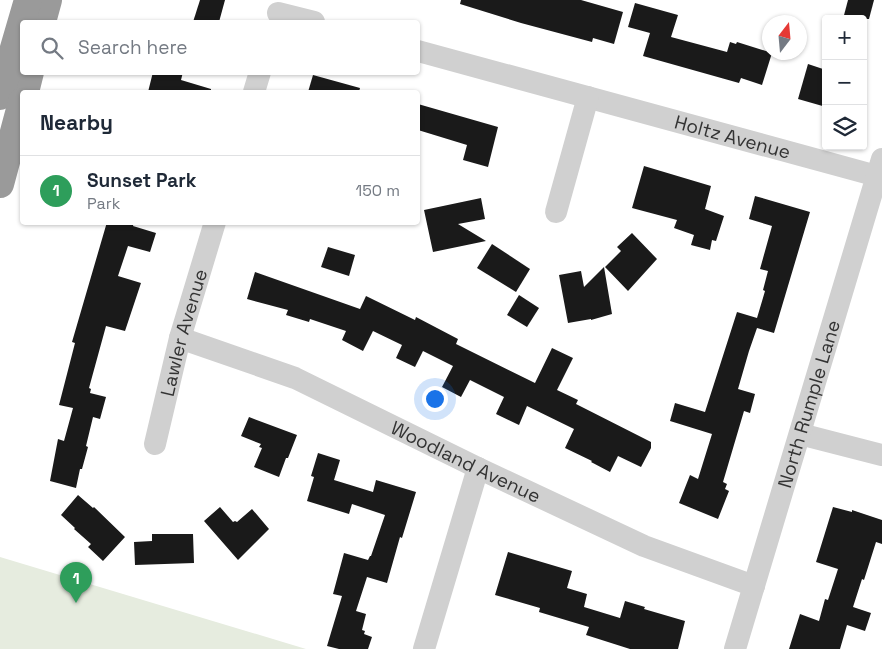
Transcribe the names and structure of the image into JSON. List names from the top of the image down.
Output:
{
  "streets": {
    "street": [
      "Holtz Avenue",
      "Lawler Avenue",
      "North Rumple Lane",
      "Woodland Avenue"
    ]
  },
  "crossings": [
    ["Holtz Avenue", "North Rumple Lane"],
    ["Lawler Avenue", "Woodland Avenue"],
    ["North Rumple Lane", "Woodland Avenue"]
  ],
  "north": "top",
  "page": {
    "map_buttons": ["+", "−"],
    "search": "Search here",
    "heading": "Nearby",
    "list": [
      {
        "mark": "1",
        "name": "Sunset Park",
        "note": "Park",
        "value": "150 m"
      }
    ],
    "pins": "1"
  }
}
